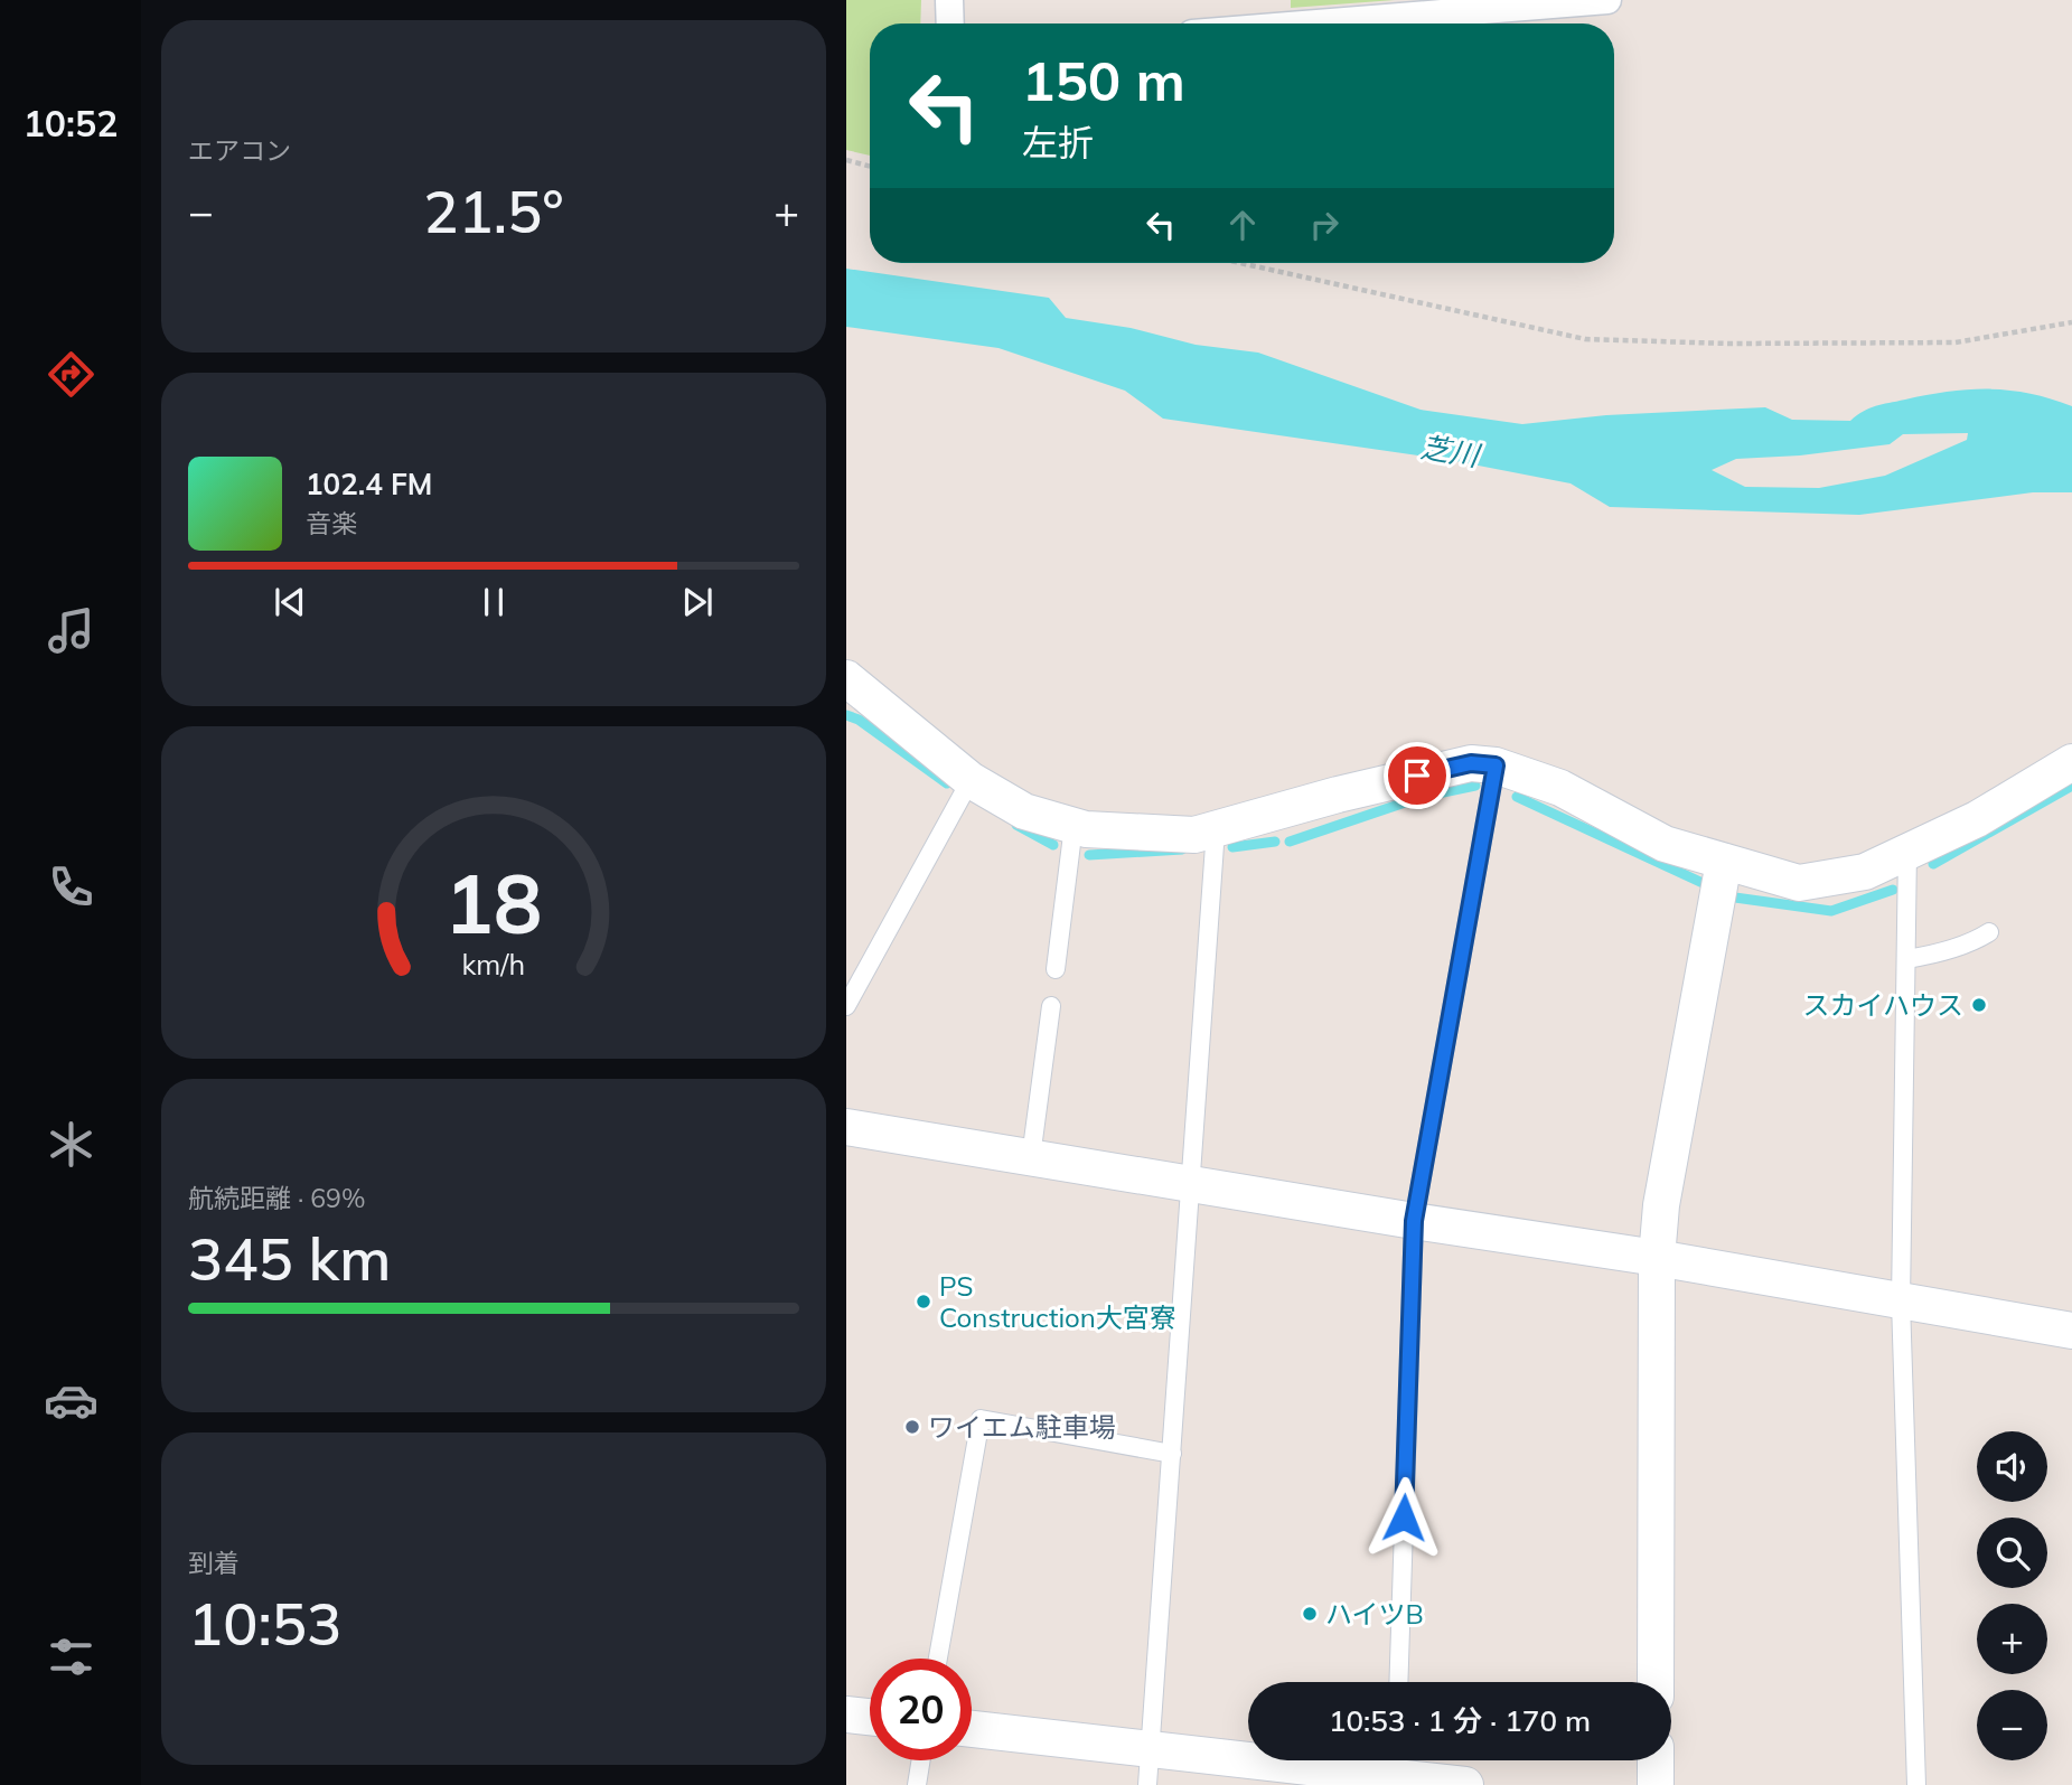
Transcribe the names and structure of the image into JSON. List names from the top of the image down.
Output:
{
  "water": ["芝川"],
  "places": [
    "スカイハウス",
    "PS Construction大宮寮",
    "ワイエム駐車場",
    "ハイツB"
  ],
  "page": {
    "tabs": "10:52",
    "tile": [
      "エアコン",
      ["航続距離 · 69%", "345 km"],
      ["到着", "10:53"]
    ],
    "turn": ["150 m", "左折"],
    "heat": ["−", "21.5°", "+"],
    "song": ["102.4 FM", "音楽"],
    "map_buttons": ["+", "−"],
    "limit": "20",
    "trip": "10:53 · 1 分 · 170 m",
    "gauge": ["18", "km/h"]
  }
}
